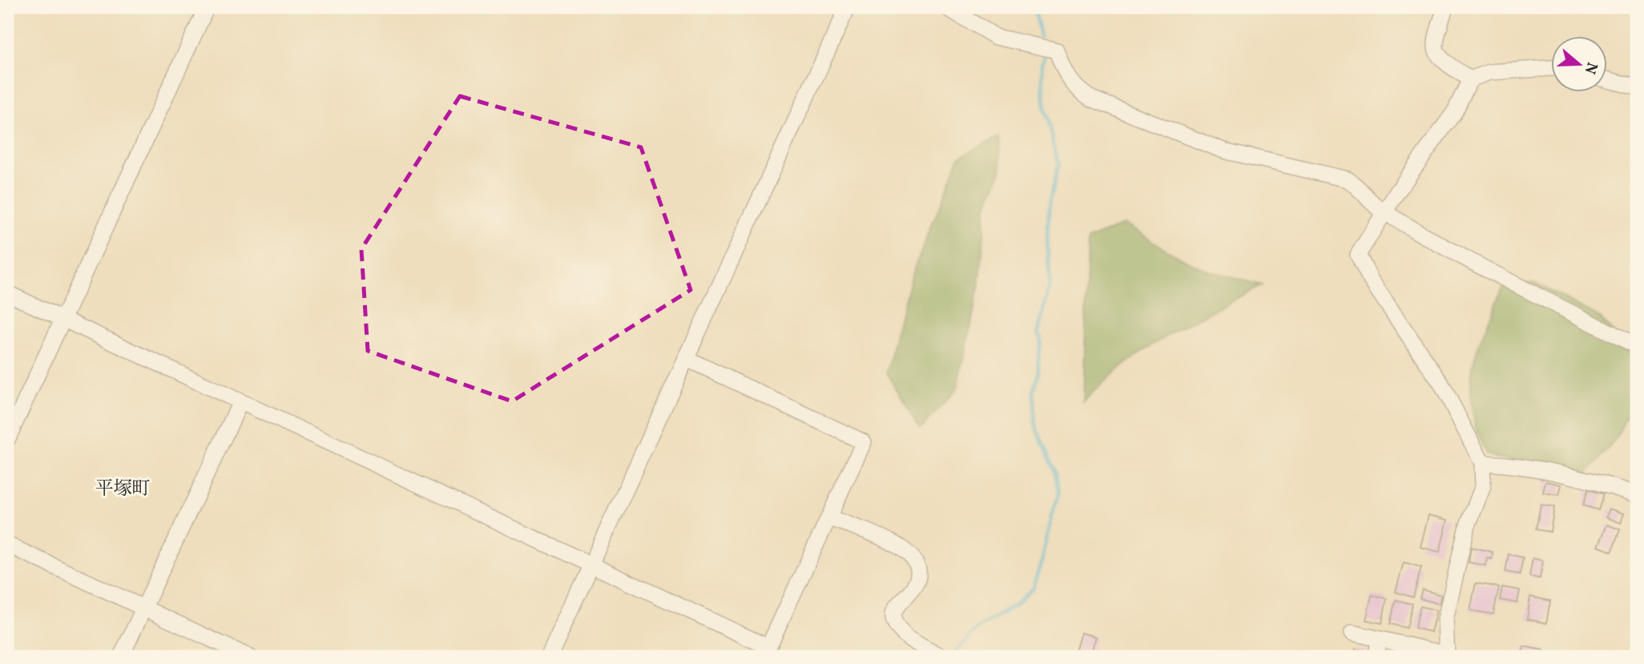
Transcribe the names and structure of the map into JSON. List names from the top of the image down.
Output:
{
  "districts": ["平塚町"],
  "north": "right"
}
